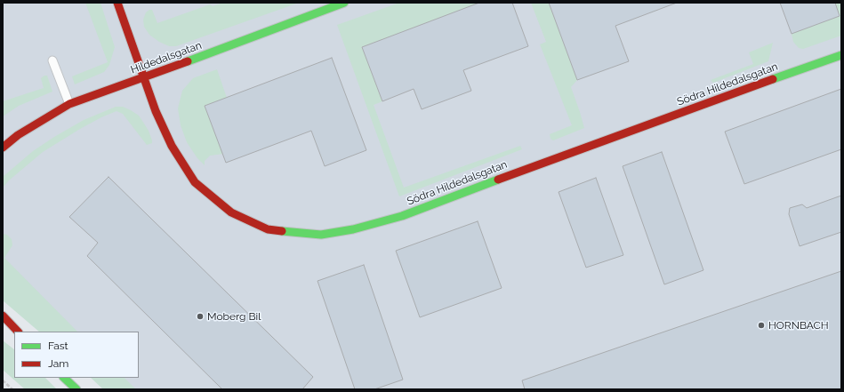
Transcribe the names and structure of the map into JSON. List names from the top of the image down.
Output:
{
  "streets": {
    "street": ["Hildedalsgatan", "Södra Hildedalsgatan"]
  },
  "crossings": [
    ["Hildedalsgatan", "Södra Hildedalsgatan"]
  ],
  "places": ["Moberg Bil", "HORNBACH"],
  "legend": ["Fast", "Jam"]
}
